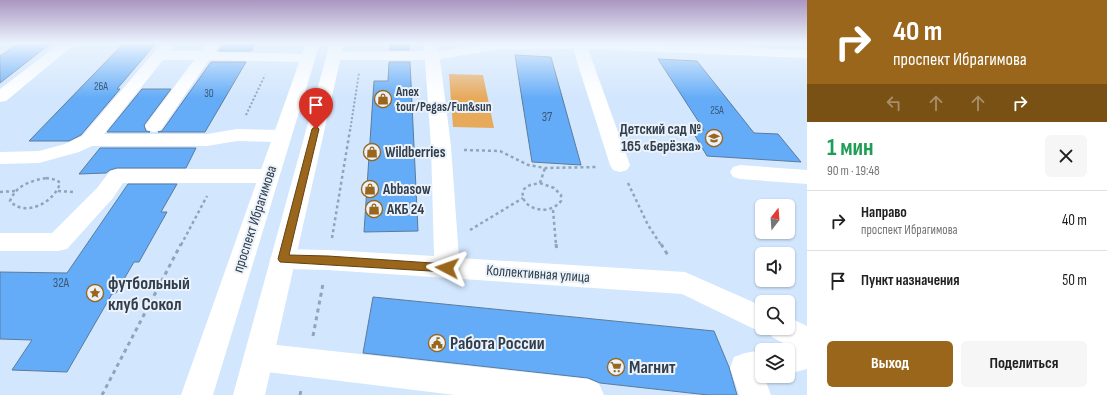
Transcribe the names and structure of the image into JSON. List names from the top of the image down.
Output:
{
  "streets": {
    "main road": ["проспект Ибрагимова", "Коллективная улица"]
  },
  "places": {
    "shop": [
      "Anex tour/Pegas/Fun&sun",
      "Wildberries",
      "Abbasow",
      "АКБ 24"
    ],
    "school or university": ["Детский сад № 165 «Берёзка»"],
    "place": ["футбольный клуб Сокол"],
    "public building": ["Работа России"],
    "supermarket": ["Магнит"]
  },
  "house_numbers": [
    "26А",
    "30",
    "25А",
    "37",
    "32А"
  ],
  "north": "top",
  "page": {
    "turn": ["40 m", "проспект Ибрагимова"],
    "heading": ["1 мин", "90 m · 19:48"],
    "list": [
      {
        "name": "Направо",
        "note": "проспект Ибрагимова",
        "value": "40 m"
      },
      {
        "name": "Пункт назначения",
        "value": "50 m"
      }
    ],
    "buttons": ["Выход", "Поделиться"]
  }
}
